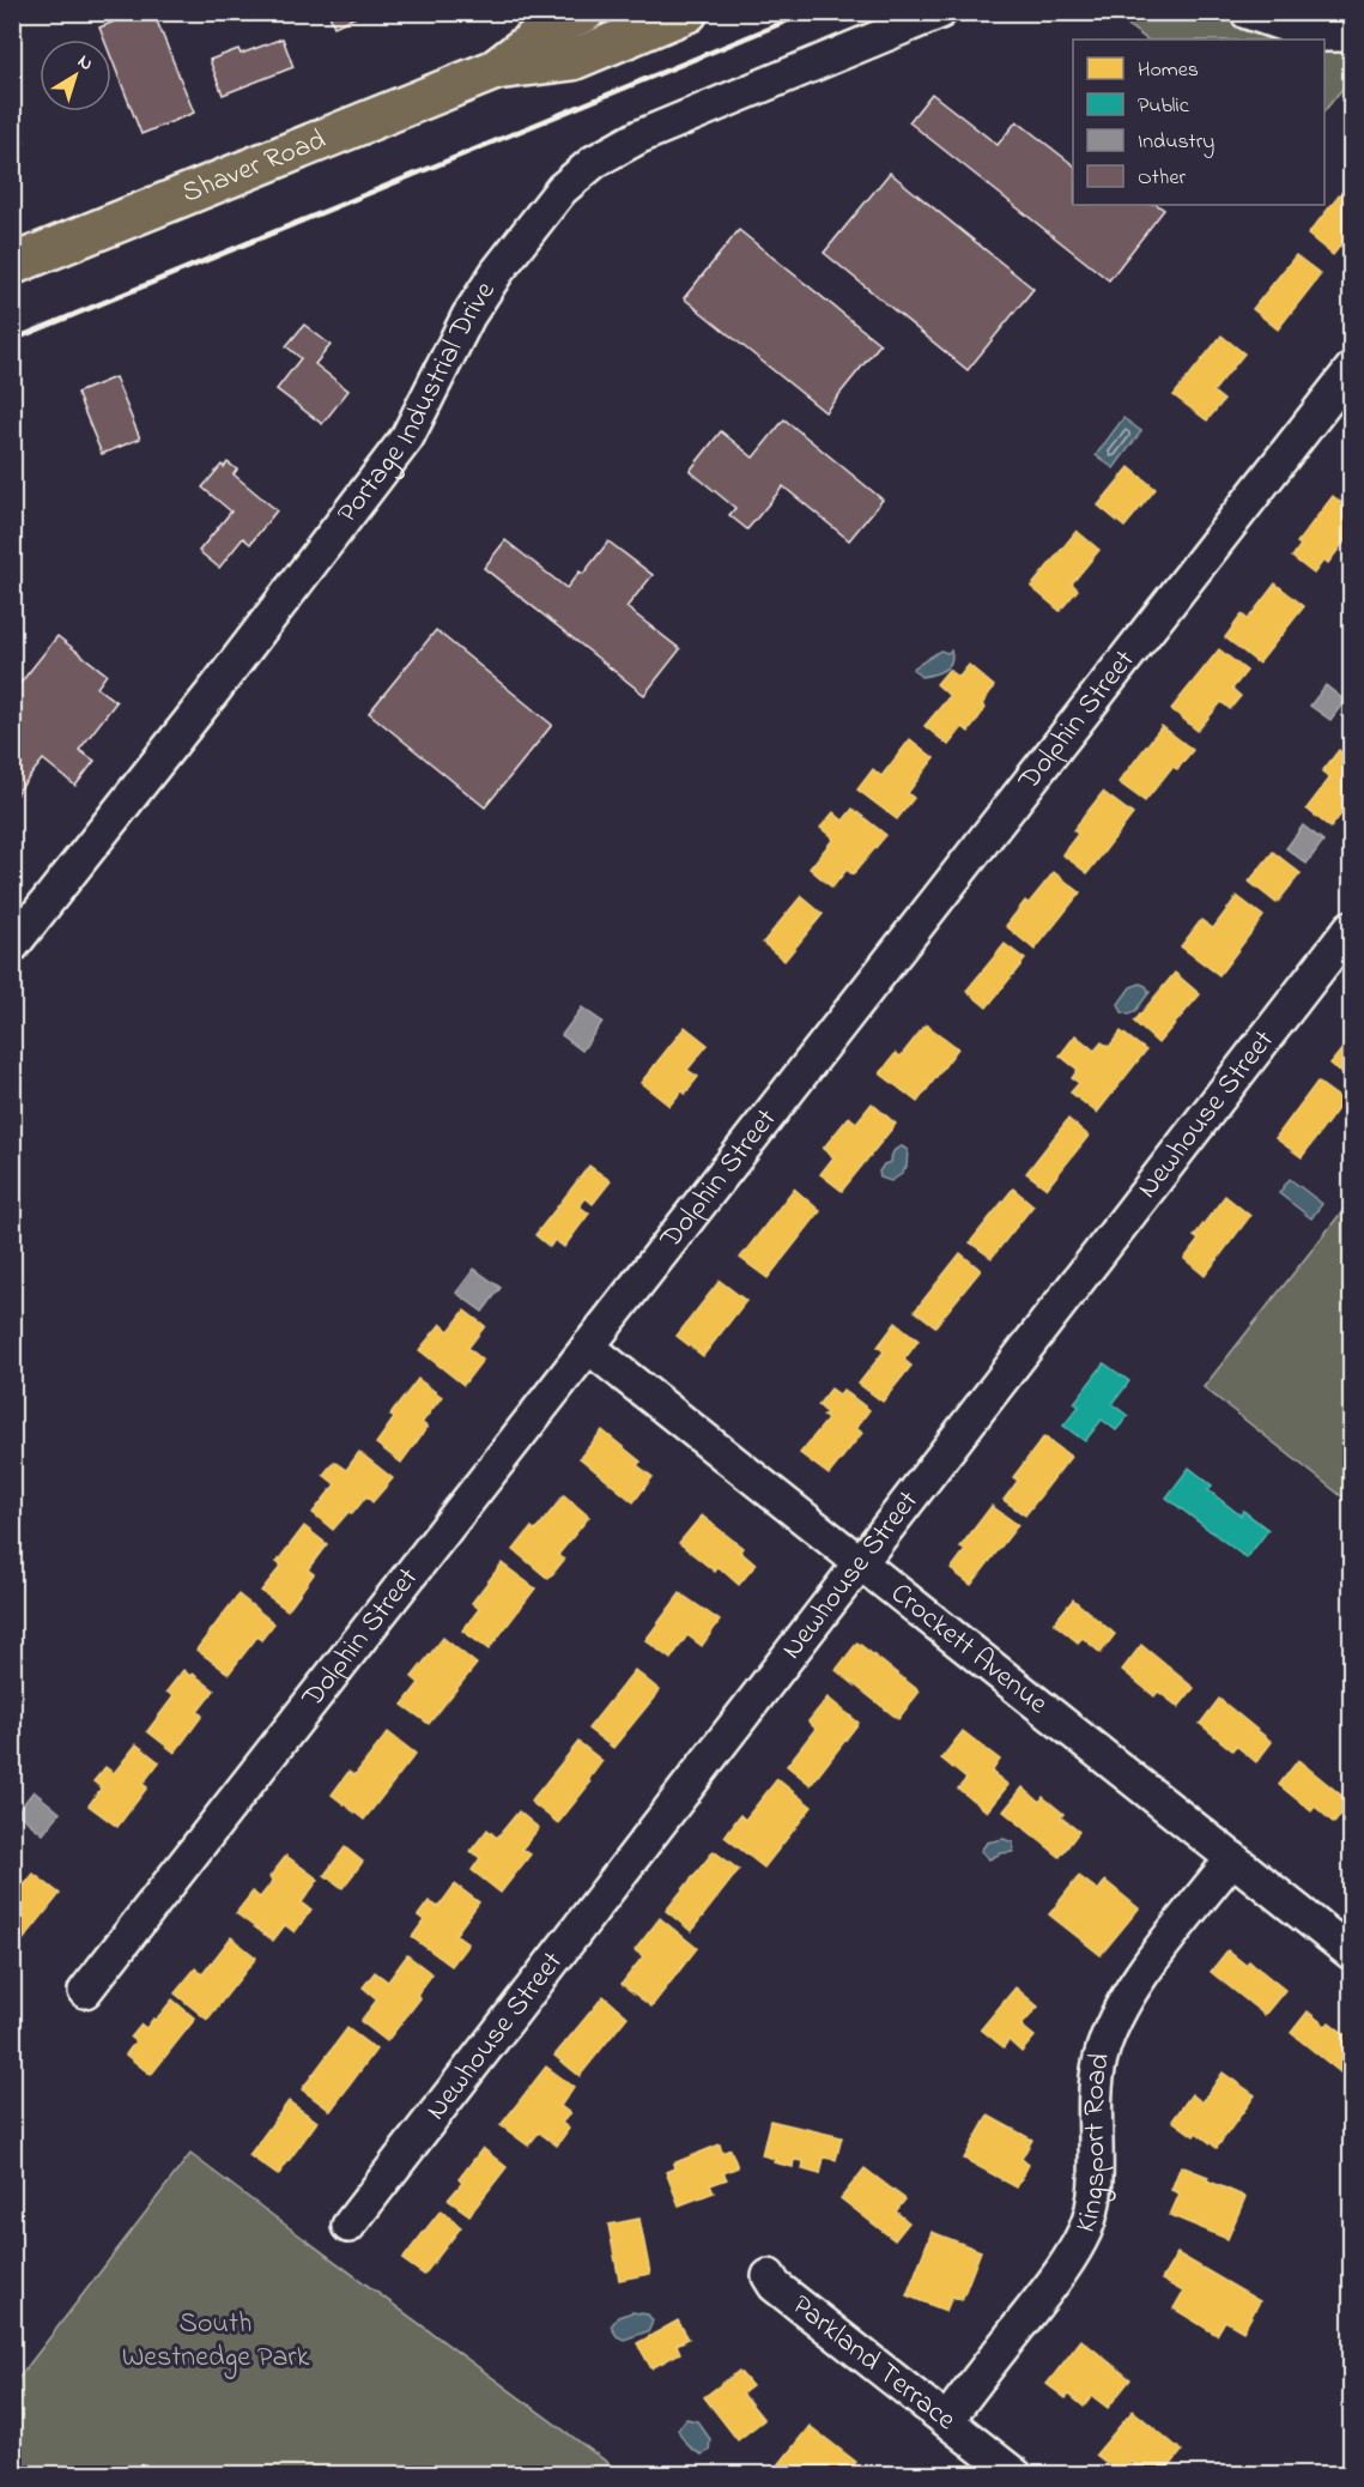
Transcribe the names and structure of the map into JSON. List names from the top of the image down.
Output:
{
  "streets": {
    "main road": ["Shaver Road"],
    "street": [
      "Portage Industrial Drive",
      "Dolphin Street",
      "Newhouse Street",
      "Crockett Avenue",
      "Kingsport Road",
      "Parkland Terrace"
    ]
  },
  "crossings": [
    ["Dolphin Street", "Crockett Avenue"],
    ["Newhouse Street", "Crockett Avenue"],
    ["Crockett Avenue", "Kingsport Road"],
    ["Kingsport Road", "Parkland Terrace"]
  ],
  "parks": ["South Westnedge Park"],
  "legend": [
    "Homes",
    "Public",
    "Industry",
    "Other"
  ],
  "north": "top right"
}
